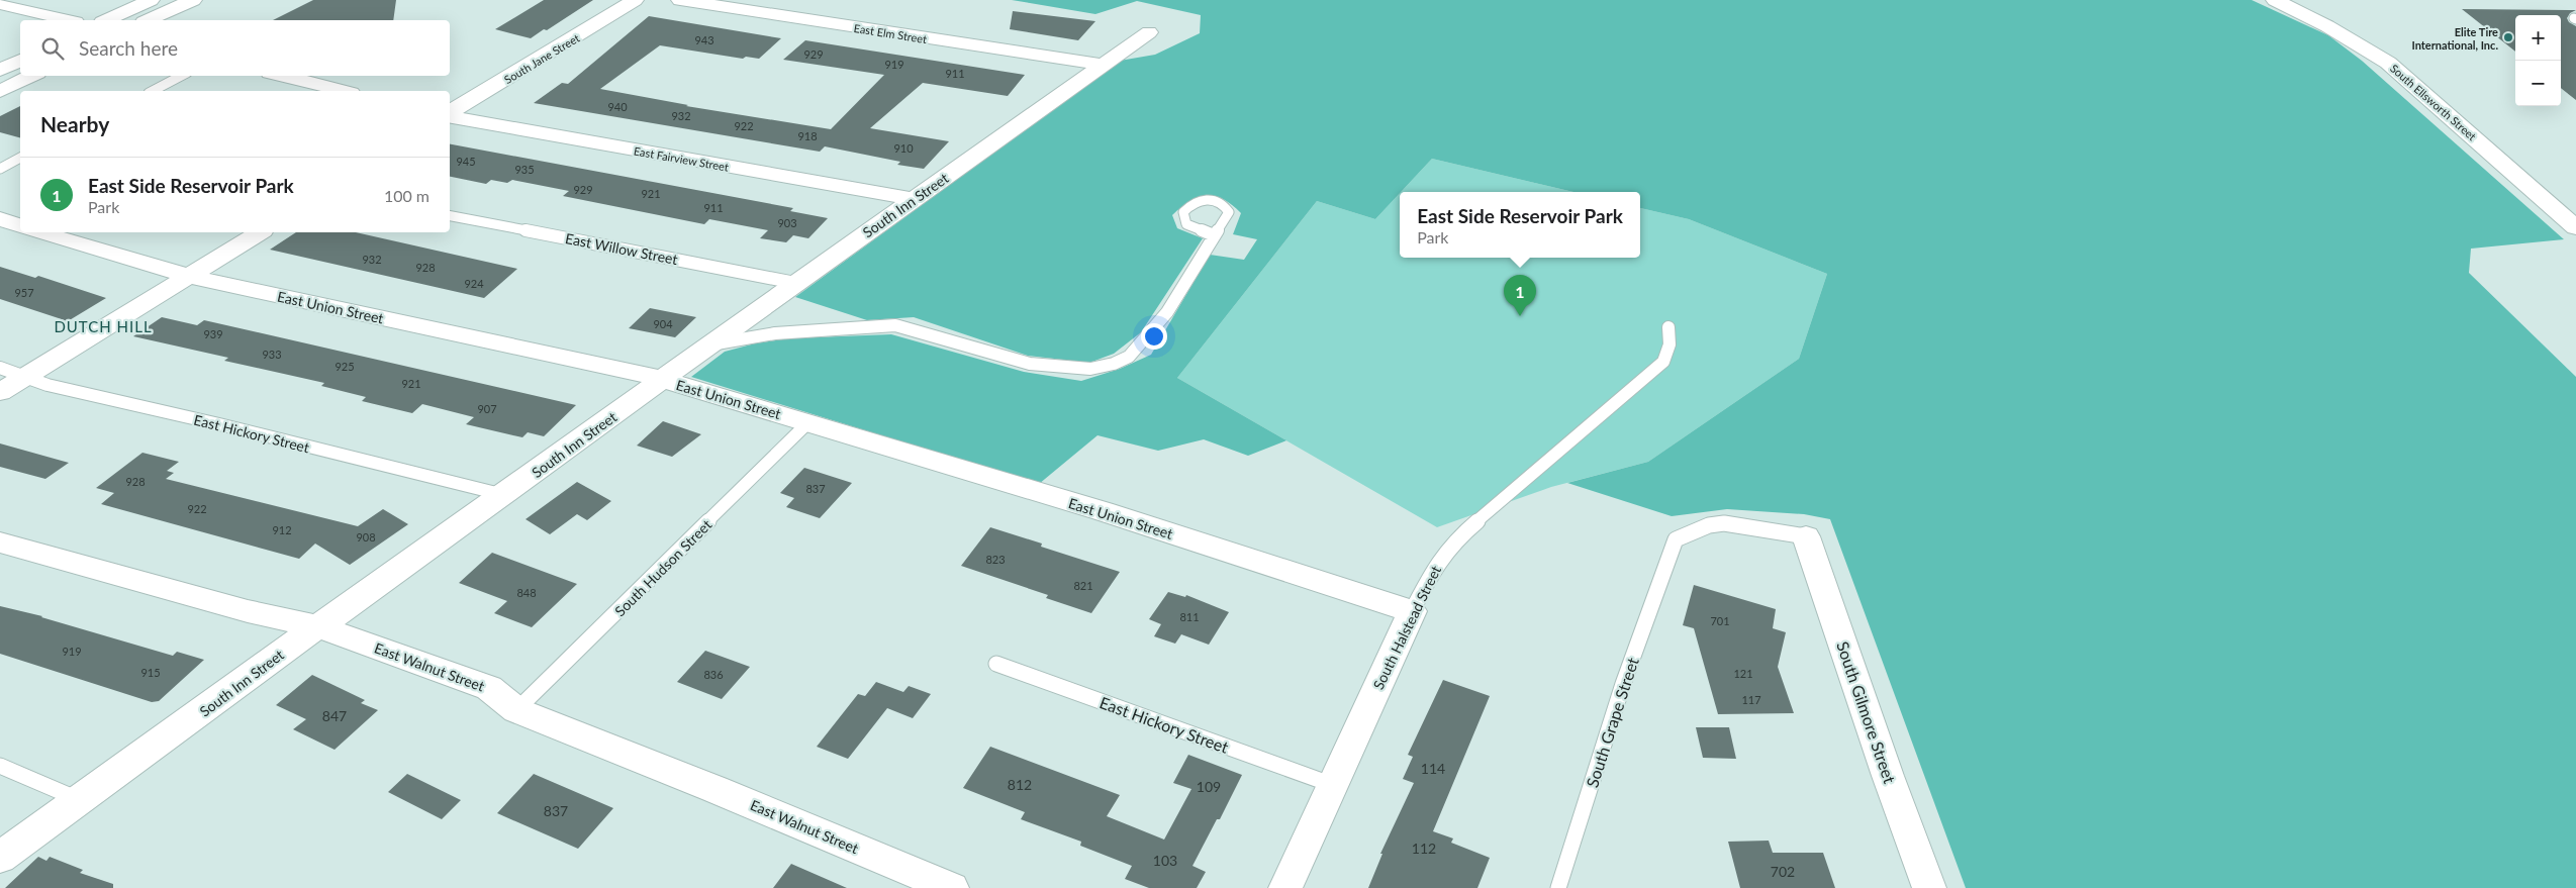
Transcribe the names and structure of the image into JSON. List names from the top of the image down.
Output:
{
  "streets": {
    "street": [
      "East Elm Street",
      "South Jane Street",
      "South Ellsworth Street",
      "East Fairview Street",
      "South Inn Street",
      "East Union Street",
      "South Halstead Street",
      "East Walnut Street",
      "South Gilmore Street"
    ],
    "lane": [
      "East Willow Street",
      "East Hickory Street",
      "South Hudson Street",
      "South Grape Street"
    ]
  },
  "crossings": [
    ["East Elm Street", "South Inn Street"],
    ["East Fairview Street", "South Inn Street"],
    ["South Inn Street", "East Willow Street"],
    ["South Inn Street", "East Union Street"],
    ["South Inn Street", "East Hickory Street"],
    ["South Inn Street", "East Walnut Street"],
    ["East Union Street", "South Hudson Street"],
    ["East Union Street", "South Halstead Street"],
    ["East Hickory Street", "South Halstead Street"],
    ["South Hudson Street", "East Walnut Street"],
    ["South Gilmore Street", "South Grape Street"]
  ],
  "districts": ["DUTCH HILL"],
  "places": ["Elite Tire International, Inc."],
  "house_numbers": [
    "943",
    "929",
    "919",
    "911",
    "940",
    "932",
    "922",
    "918",
    "910",
    "945",
    "935",
    "929",
    "921",
    "911",
    "903",
    "932",
    "928",
    "924",
    "957",
    "904",
    "939",
    "933",
    "925",
    "921",
    "907",
    "928",
    "837",
    "922",
    "912",
    "908",
    "823",
    "821",
    "848",
    "811",
    "701",
    "919",
    "915",
    "121",
    "836",
    "117",
    "847",
    "114",
    "812",
    "109",
    "837",
    "112",
    "103",
    "702"
  ],
  "page": {
    "map_buttons": ["+", "−"],
    "search": "Search here",
    "heading": "Nearby",
    "list": [
      {
        "mark": "1",
        "name": "East Side Reservoir Park",
        "note": "Park",
        "value": "100 m"
      }
    ],
    "popup": ["East Side Reservoir Park", "Park"],
    "pins": "1"
  }
}
